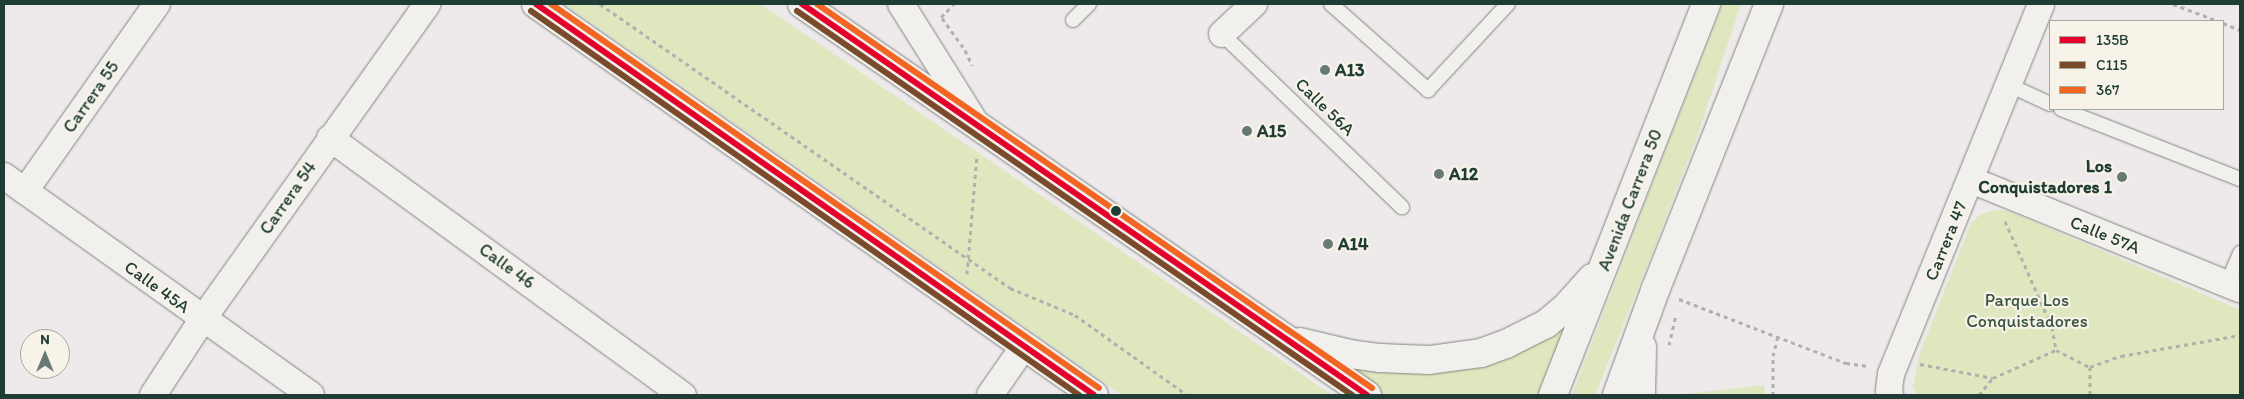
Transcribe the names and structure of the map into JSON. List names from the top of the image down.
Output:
{
  "streets": {
    "main road": ["Avenida Carrera 50"],
    "street": [
      "Carrera 55",
      "Carrera 54",
      "Calle 57A",
      "Carrera 47",
      "Calle 46",
      "Calle 45A"
    ],
    "lane": ["Calle 56A"]
  },
  "crossings": [
    ["Carrera 55", "Calle 45A"],
    ["Carrera 54", "Calle 46"],
    ["Carrera 54", "Calle 45A"],
    ["Calle 57A", "Carrera 47"]
  ],
  "parks": ["Parque Los Conquistadores"],
  "places": [
    "A13",
    "A15",
    "A12",
    "Los Conquistadores 1",
    "A14"
  ],
  "lines": ["transit line 135B", "transit line 367", "transit line C115"],
  "legend": ["135B", "C115", "367"],
  "north": "top"
}
